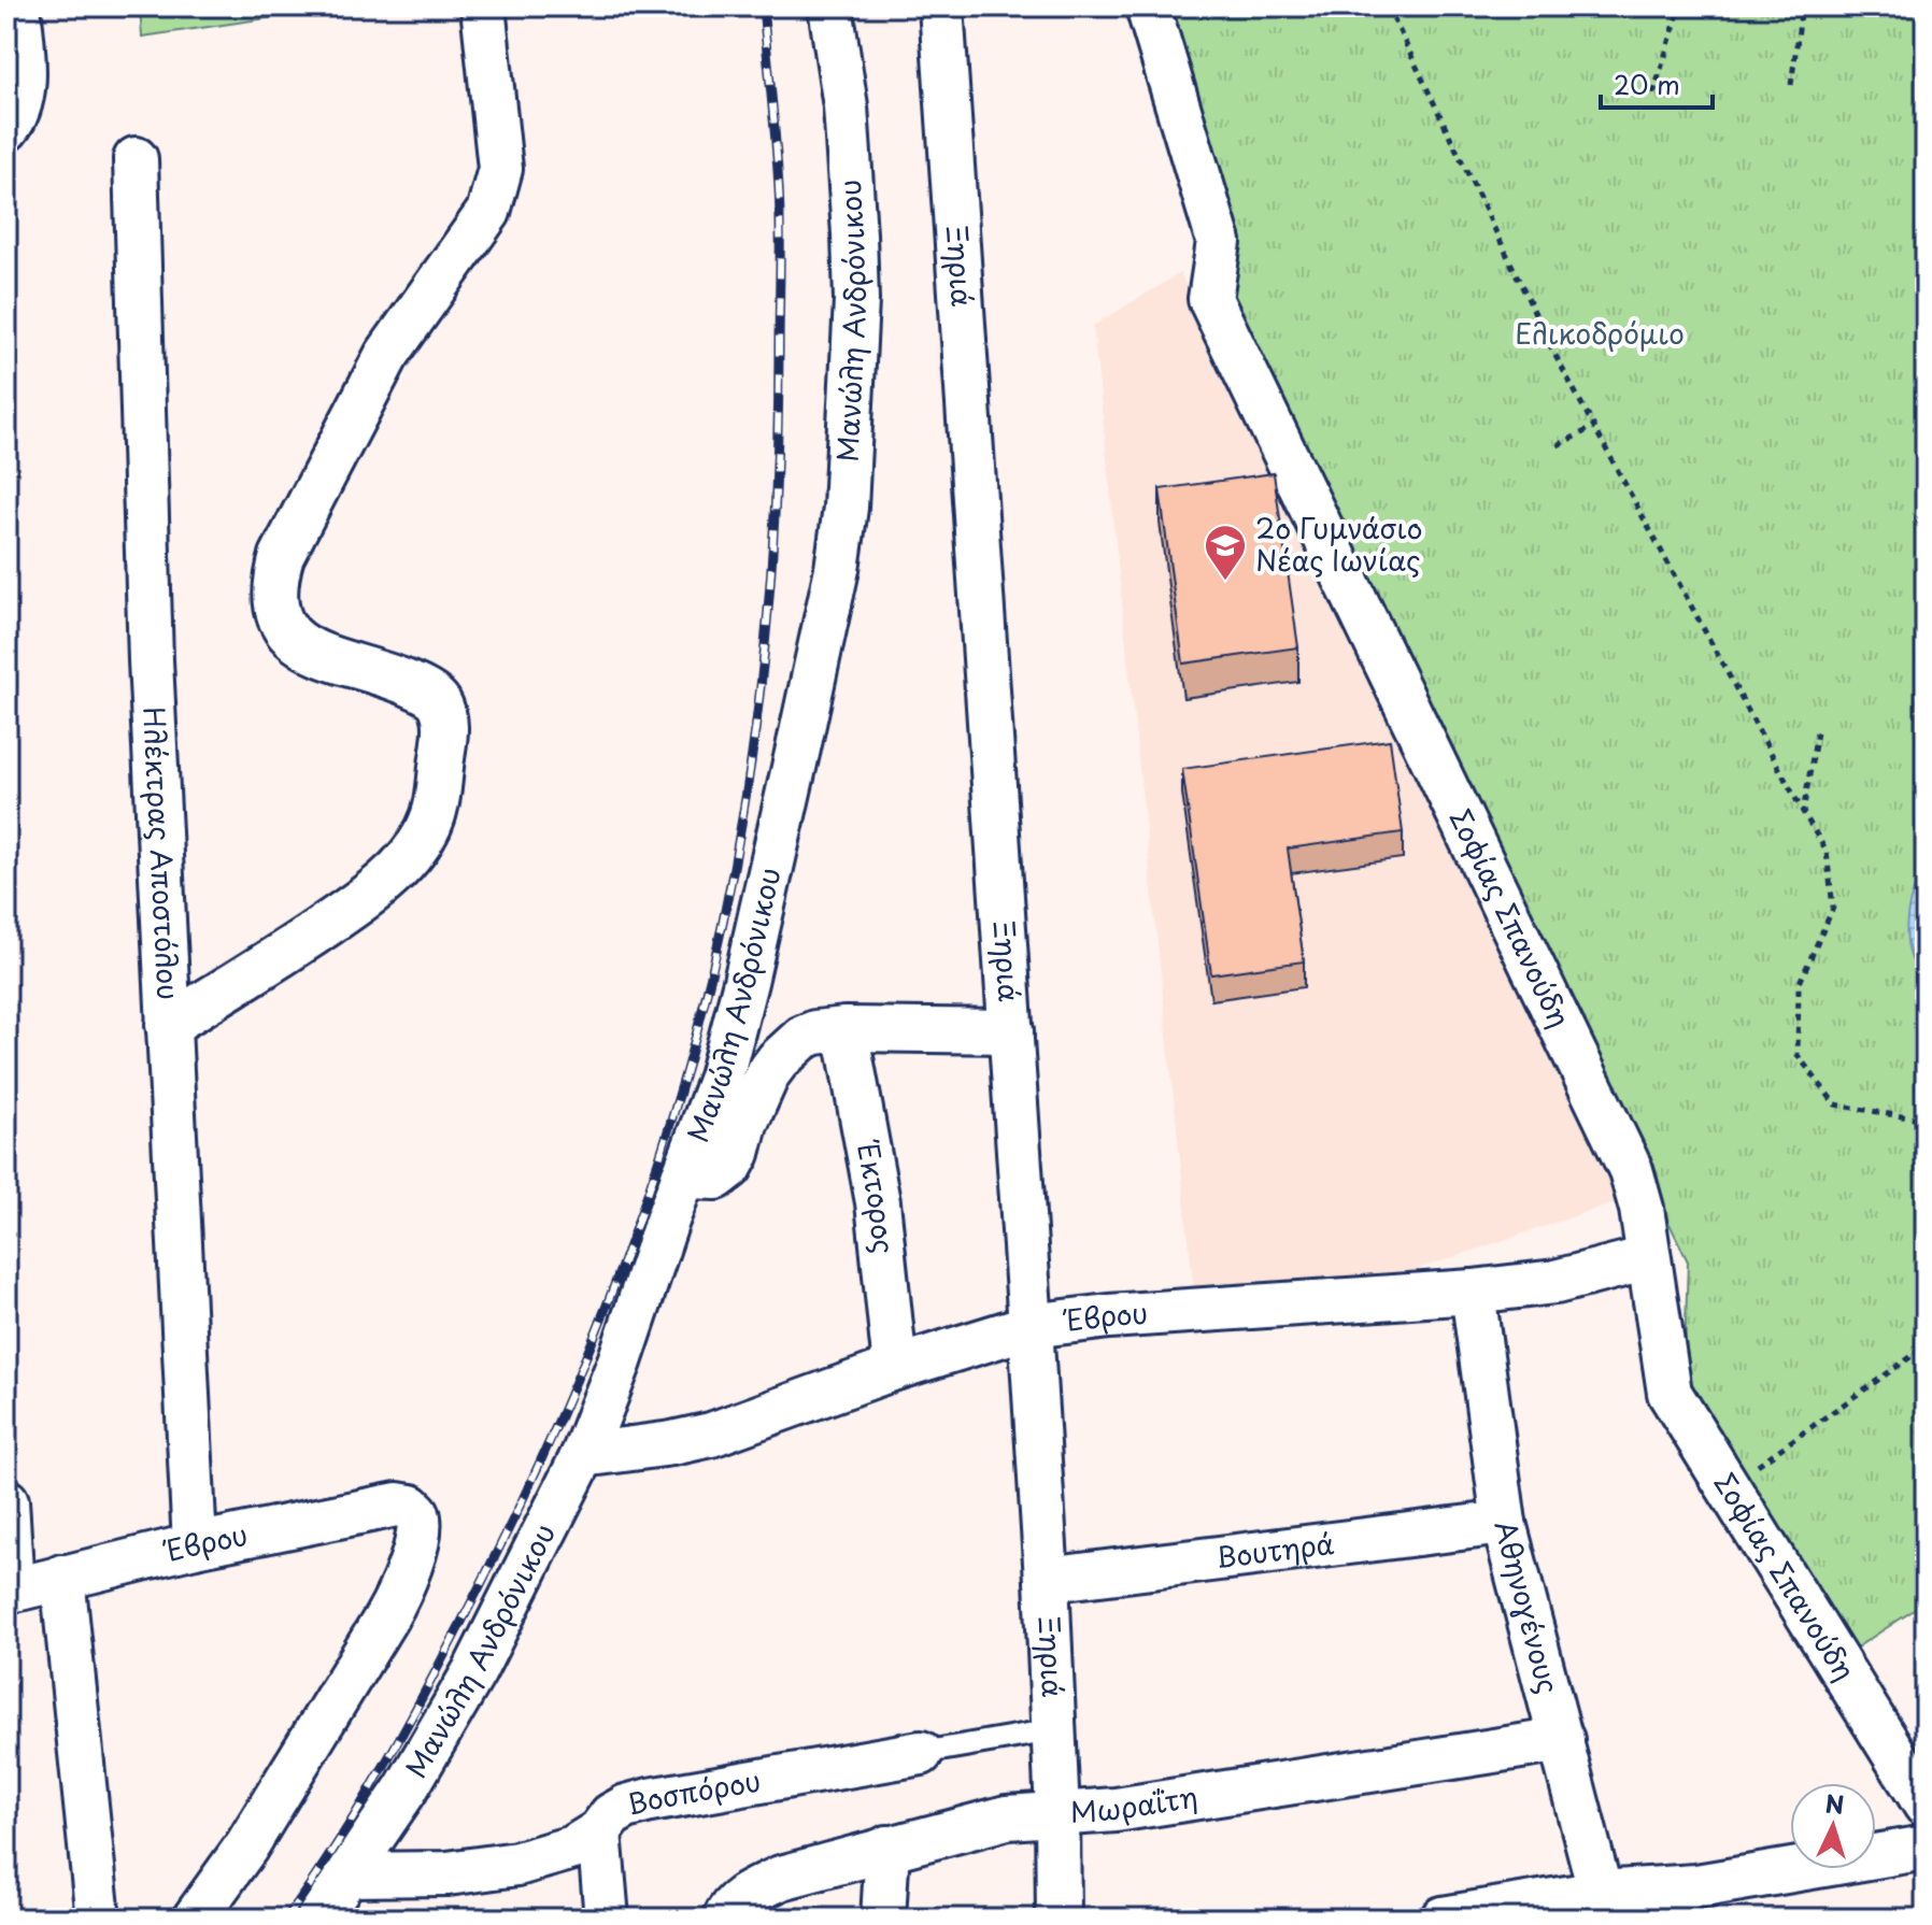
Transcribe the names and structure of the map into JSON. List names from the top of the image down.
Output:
{
  "streets": {
    "street": [
      "Ξηριά",
      "Μανώλη Ανδρόνικου",
      "Ηλέκτρας Αποστόλου",
      "Σοφίας Σπανούδη",
      "Έκτορος",
      "Έβρου",
      "Βουτηρά",
      "Αθηνογένους",
      "Βοσπόρου",
      "Μωραΐτη"
    ]
  },
  "crossings": [
    ["Ξηριά", "Έβρου"],
    ["Ξηριά", "Βουτηρά"],
    ["Ξηριά", "Βοσπόρου"],
    ["Ξηριά", "Μωραΐτη"],
    ["Μανώλη Ανδρόνικου", "Έβρου"],
    ["Μανώλη Ανδρόνικου", "Βοσπόρου"],
    ["Ηλέκτρας Αποστόλου", "Έβρου"],
    ["Σοφίας Σπανούδη", "Έβρου"],
    ["Έκτορος", "Έβρου"],
    ["Έβρου", "Αθηνογένους"],
    ["Βουτηρά", "Αθηνογένους"],
    ["Αθηνογένους", "Μωραΐτη"]
  ],
  "parks": ["Ελικοδρόμιο"],
  "places": {
    "school or university": ["2ο Γυμνάσιο Νέας Ιωνίας"]
  },
  "scale_bar": "20 m",
  "north": "top"
}
